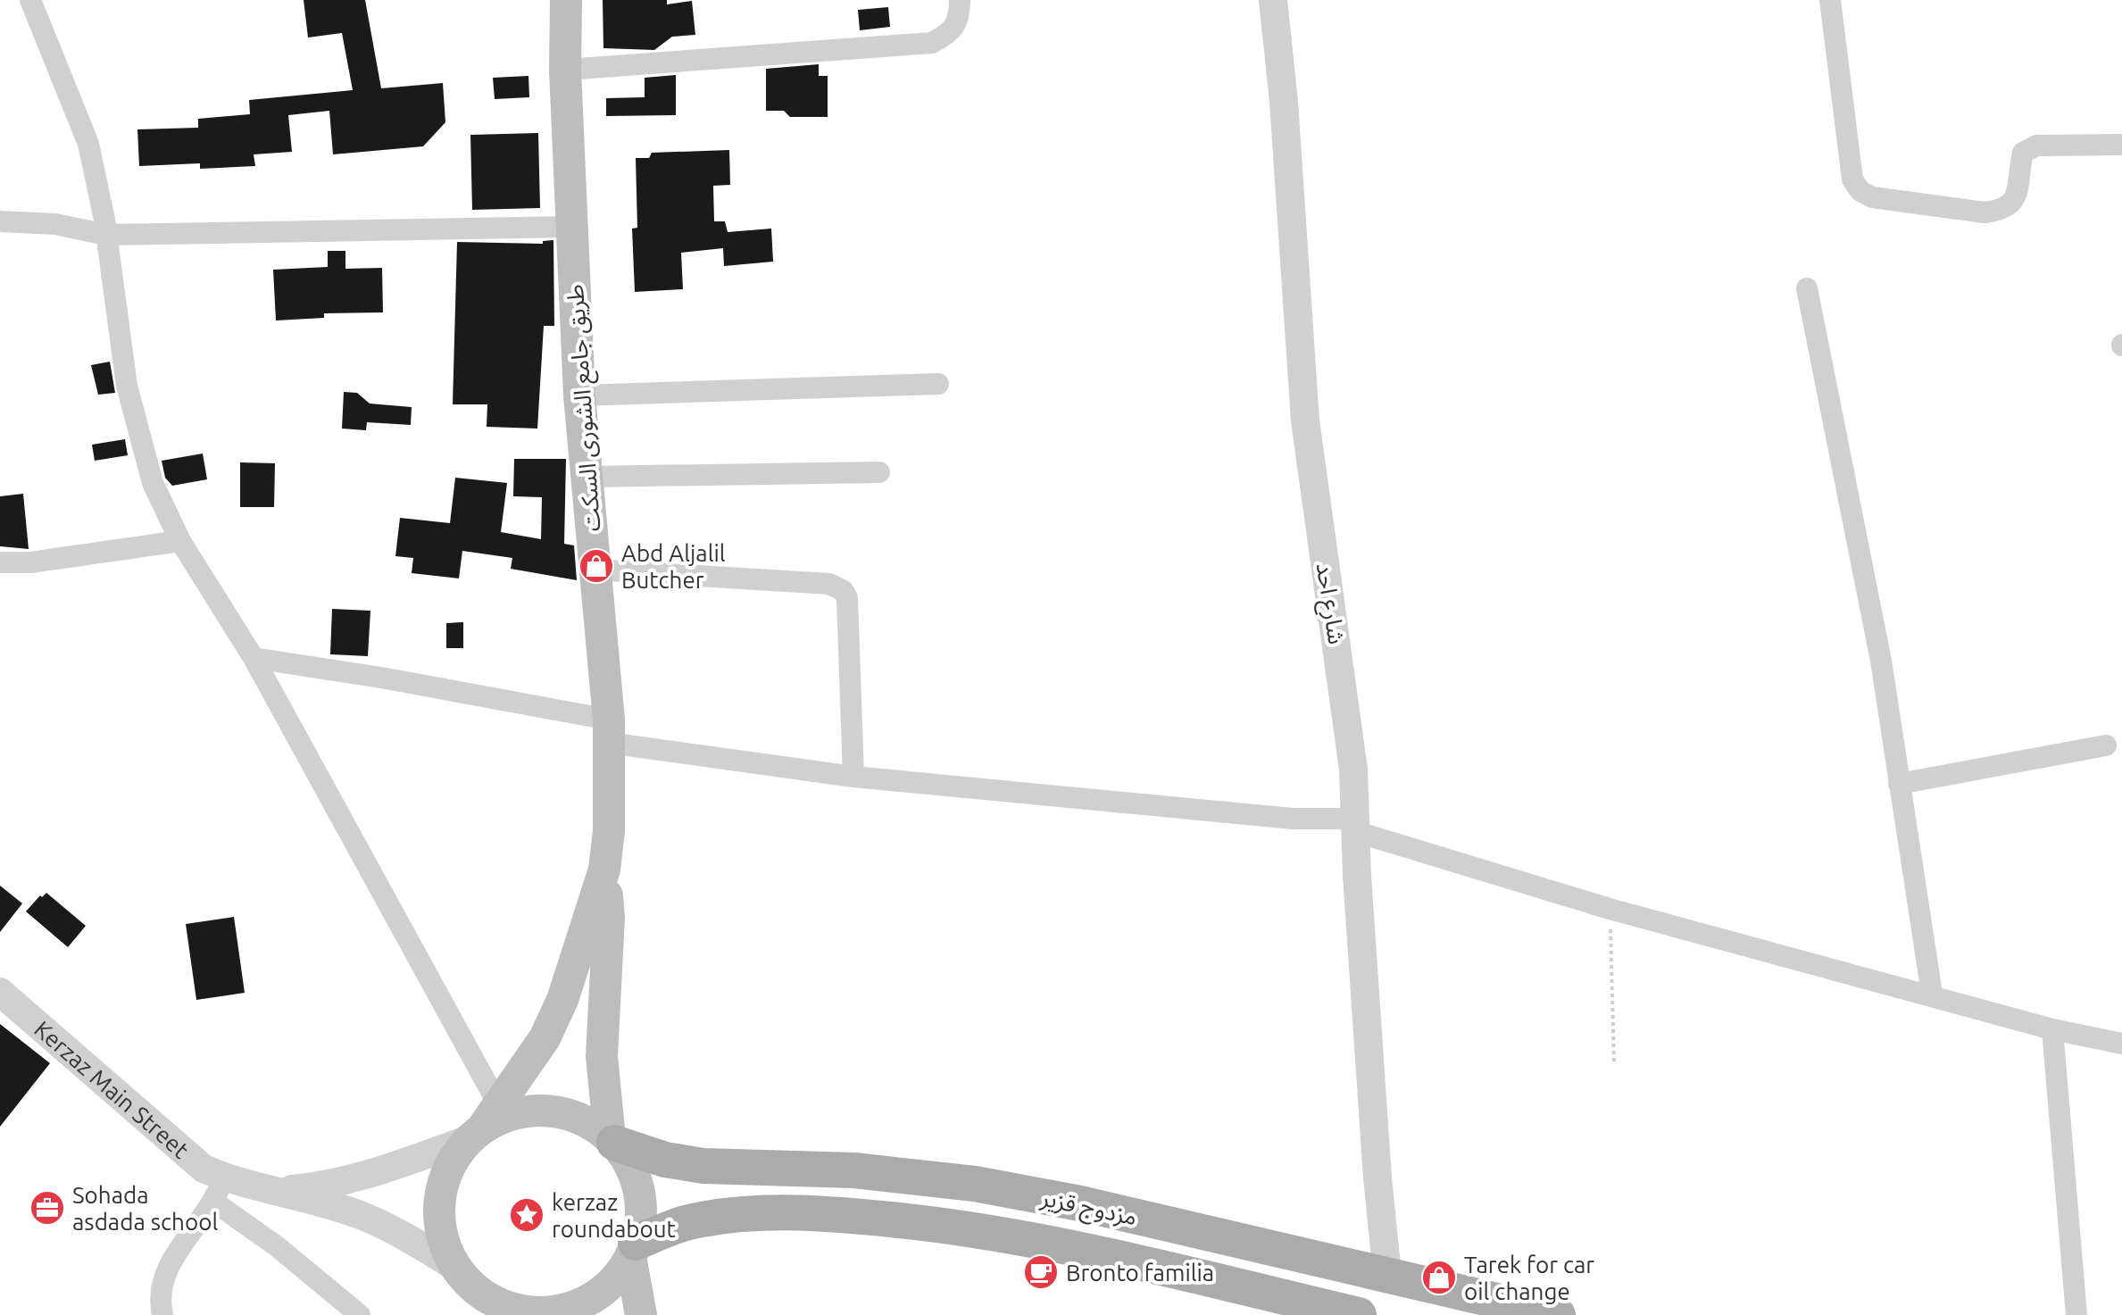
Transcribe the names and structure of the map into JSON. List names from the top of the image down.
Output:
{
  "streets": {
    "main road": ["طريق جامع الشورى السكت", "مزدوج قزير"],
    "street": ["شارع احد", "Kerzaz Main Street"]
  },
  "crossings": [
    ["طريق جامع الشورى السكت", "Kerzaz Main Street"],
    ["طريق جامع الشورى السكت", "مزدوج قزير"],
    ["شارع احد", "مزدوج قزير"],
    ["Kerzaz Main Street", "مزدوج قزير"]
  ],
  "places": {
    "shop": ["Abd Aljalil Butcher", "Tarek for car oil change"],
    "office": ["Sohada asdada school"],
    "place": ["kerzaz roundabout"],
    "cafe": ["Bronto familia"]
  }
}
